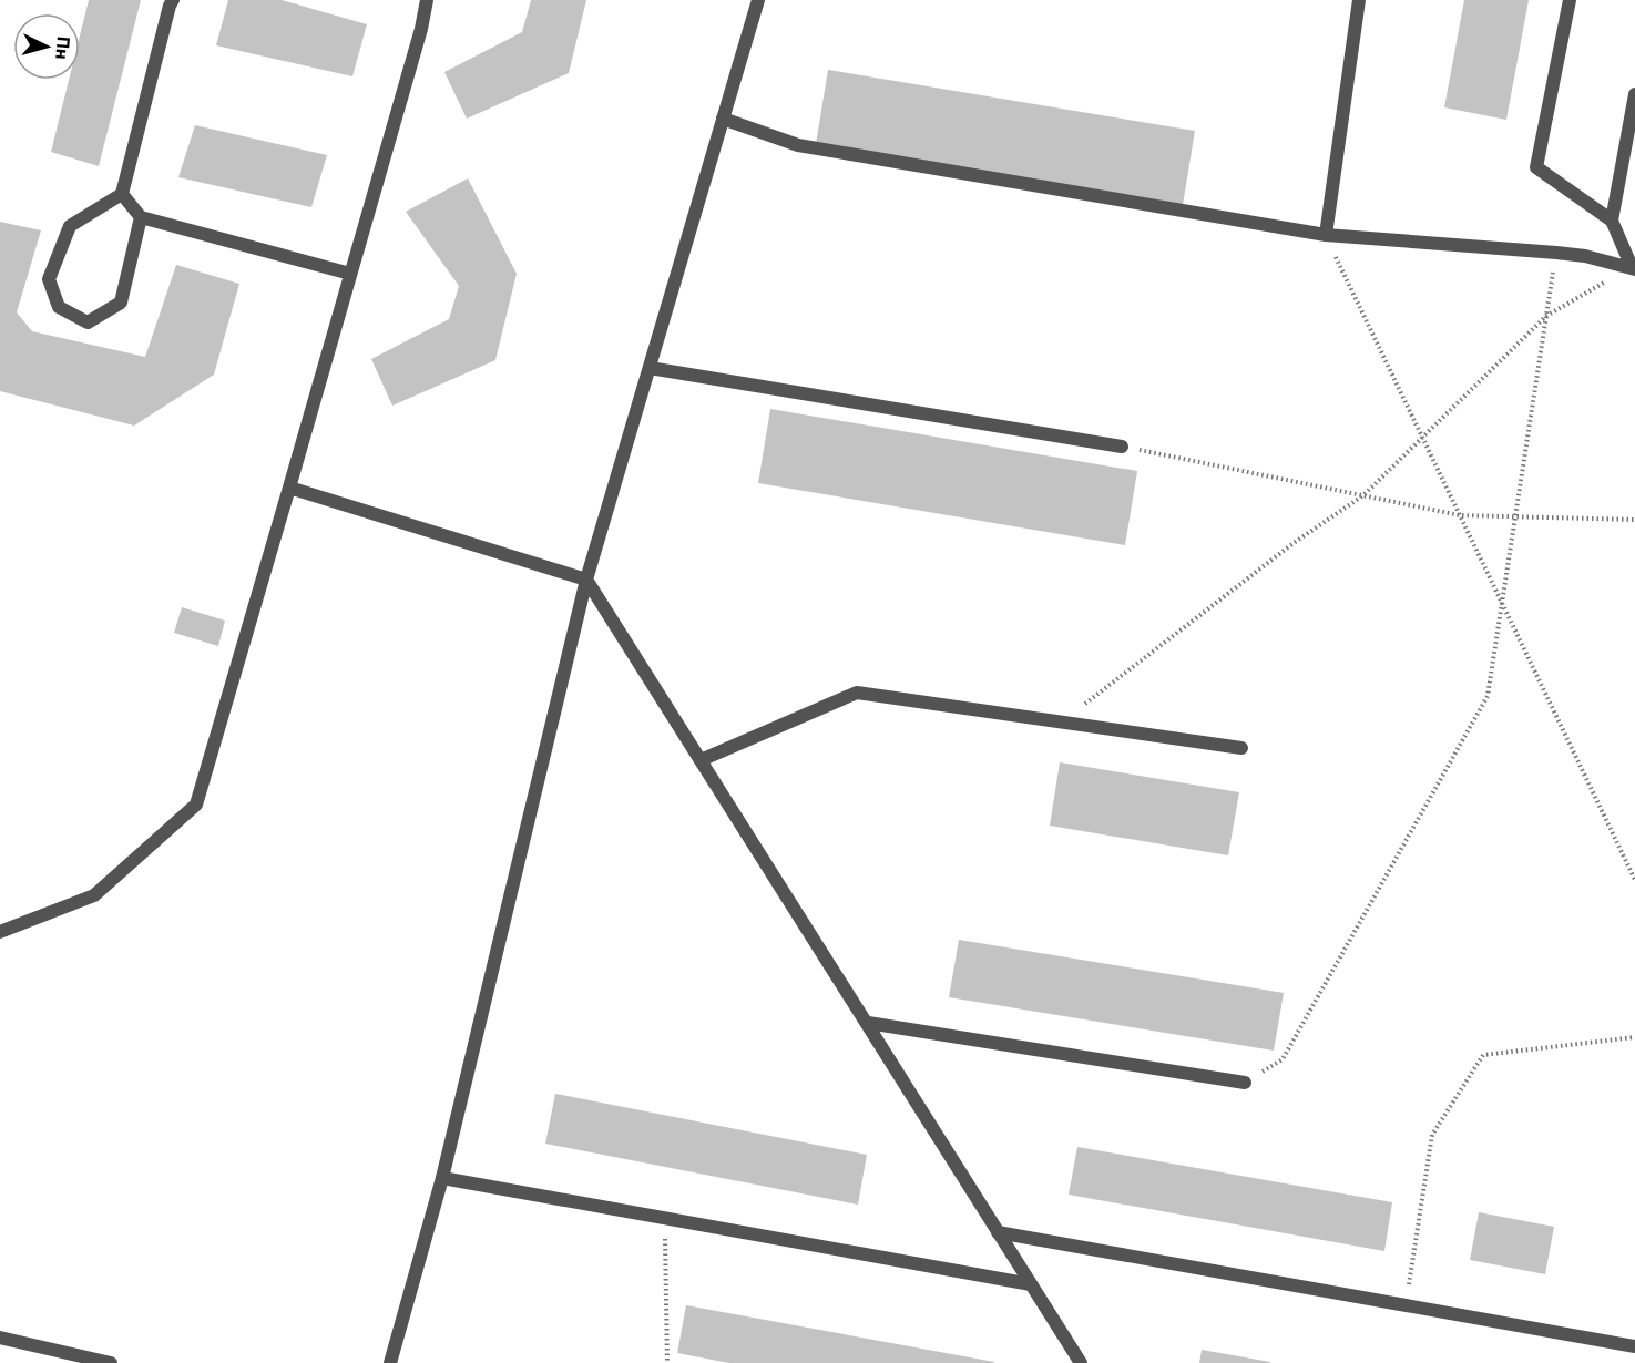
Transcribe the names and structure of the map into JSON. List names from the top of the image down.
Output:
{
  "north": "right"
}
